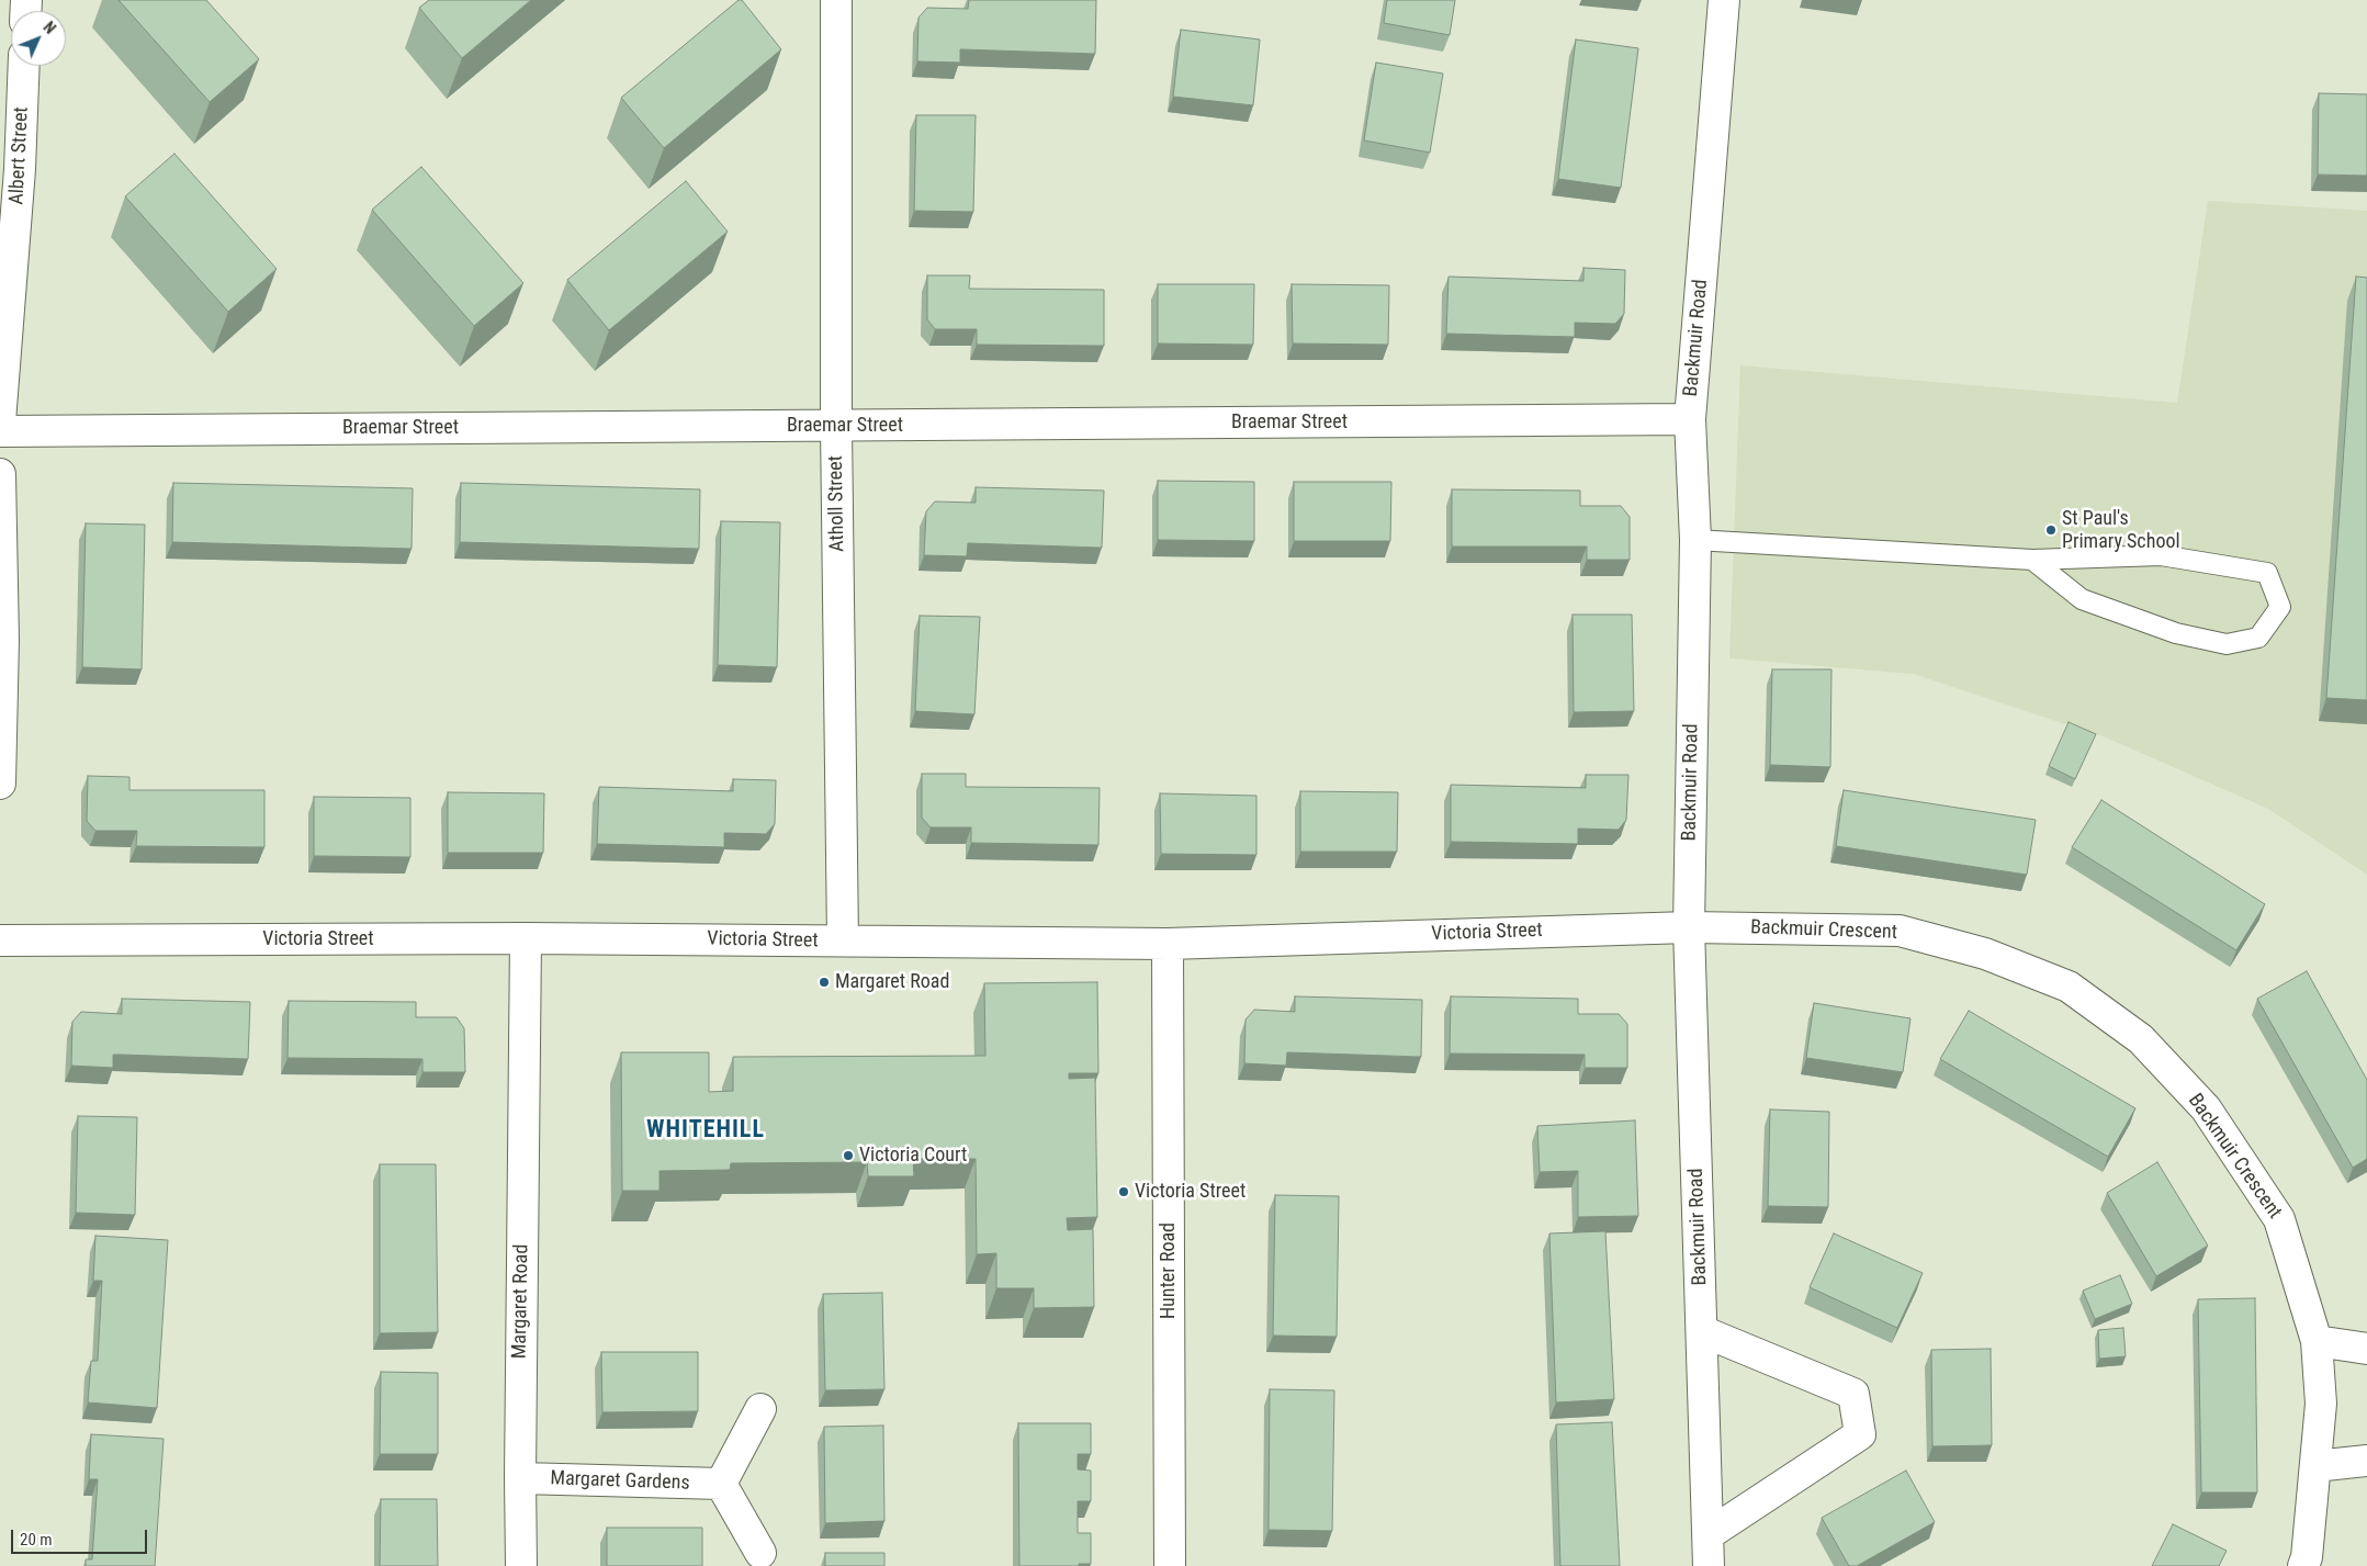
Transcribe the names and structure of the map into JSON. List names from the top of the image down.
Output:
{
  "streets": {
    "street": [
      "Albert Street",
      "Backmuir Road",
      "Braemar Street",
      "Atholl Street",
      "Backmuir Crescent",
      "Victoria Street",
      "Hunter Road",
      "Margaret Road",
      "Margaret Gardens"
    ]
  },
  "crossings": [
    ["Backmuir Road", "Braemar Street"],
    ["Backmuir Road", "Backmuir Crescent"],
    ["Backmuir Road", "Victoria Street"],
    ["Braemar Street", "Atholl Street"],
    ["Atholl Street", "Victoria Street"],
    ["Backmuir Crescent", "Victoria Street"],
    ["Victoria Street", "Hunter Road"],
    ["Victoria Street", "Margaret Road"],
    ["Margaret Road", "Margaret Gardens"]
  ],
  "districts": ["WHITEHILL"],
  "places": [
    "St Paul's Primary School",
    "Margaret Road",
    "Victoria Court",
    "Victoria Street"
  ],
  "scale_bar": "20 m",
  "north": "top right"
}
